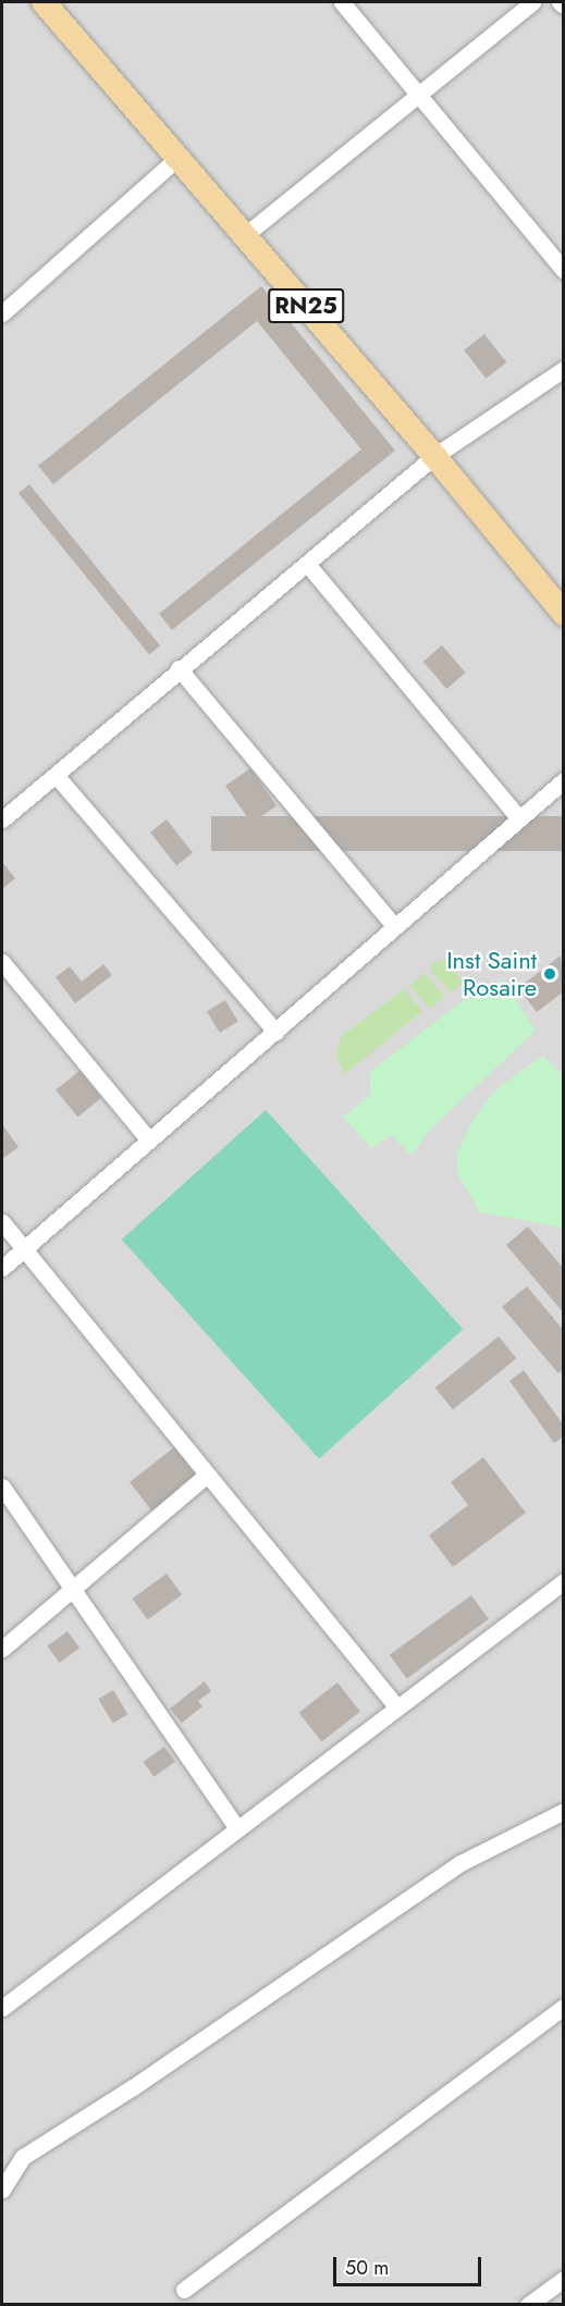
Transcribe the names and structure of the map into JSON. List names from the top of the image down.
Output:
{
  "streets": {
    "main road": ["RN25"]
  },
  "places": ["Inst Saint Rosaire"],
  "scale_bar": "50 m"
}
